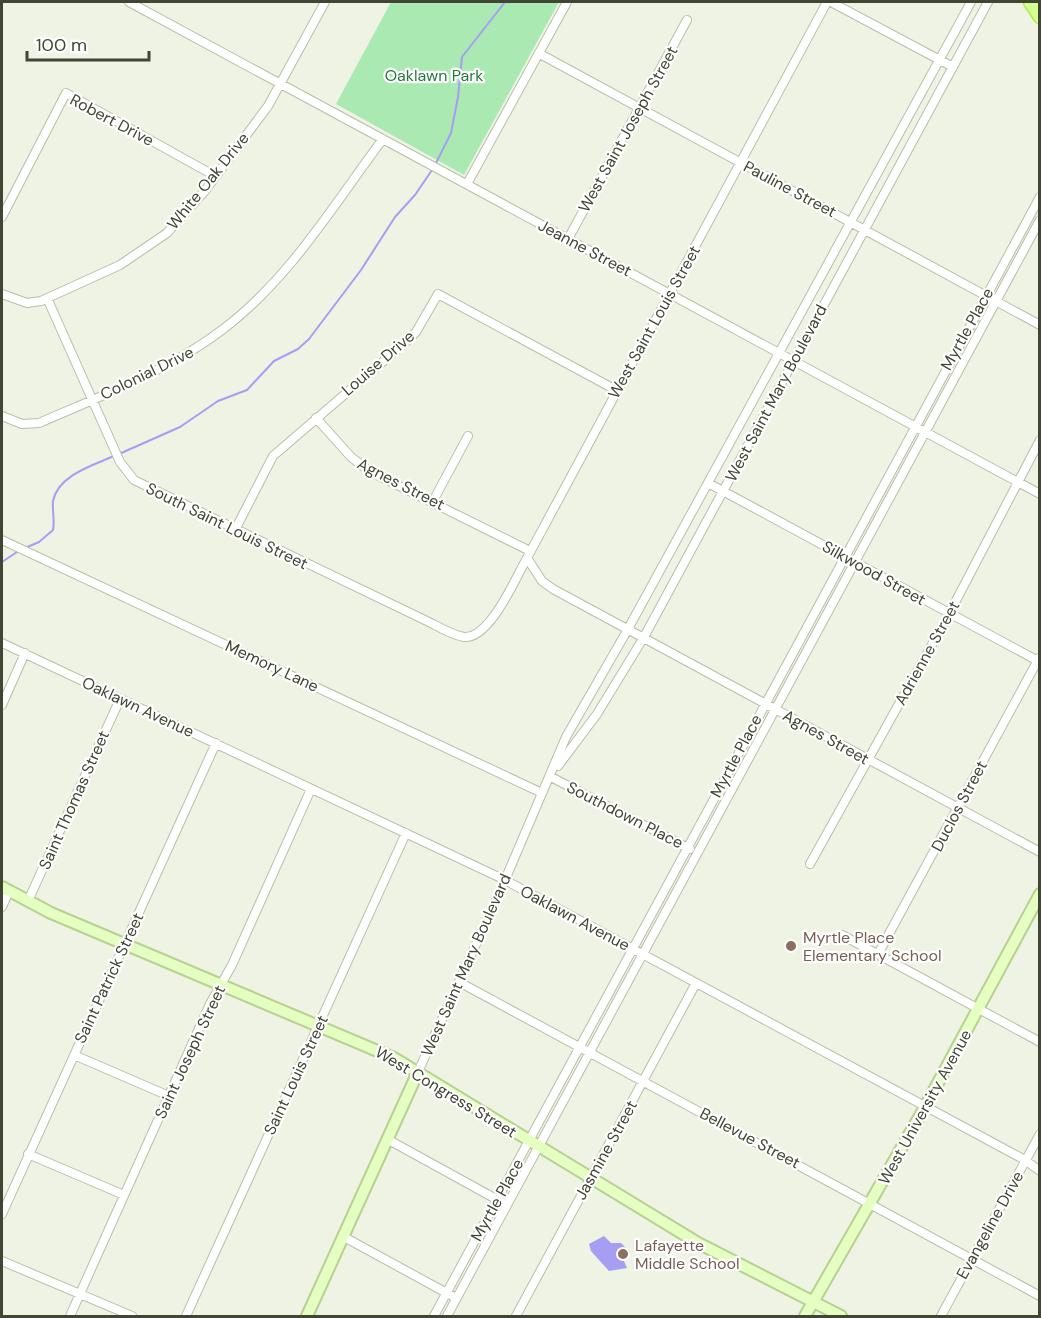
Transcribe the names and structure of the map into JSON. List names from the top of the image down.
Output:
{
  "streets": {
    "main road": ["West Saint Mary Boulevard", "West Congress Street", "West University Avenue"],
    "street": [
      "Robert Drive",
      "West Saint Joseph Street",
      "White Oak Drive",
      "Pauline Street",
      "Jeanne Street",
      "West Saint Louis Street",
      "Myrtle Place",
      "Louise Drive",
      "Colonial Drive",
      "Agnes Street",
      "South Saint Louis Street",
      "Silkwood Street",
      "Adrienne Street",
      "Memory Lane",
      "Oaklawn Avenue",
      "Saint Thomas Street",
      "Duclos Street",
      "Southdown Place",
      "Saint Patrick Street",
      "Saint Joseph Street",
      "Saint Louis Street",
      "Bellevue Street",
      "Jasmine Street",
      "Evangeline Drive"
    ]
  },
  "crossings": [
    ["Robert Drive", "White Oak Drive"],
    ["West Saint Joseph Street", "Pauline Street"],
    ["West Saint Joseph Street", "Jeanne Street"],
    ["White Oak Drive", "Jeanne Street"],
    ["White Oak Drive", "South Saint Louis Street"],
    ["Pauline Street", "West Saint Louis Street"],
    ["Pauline Street", "Myrtle Place"],
    ["Pauline Street", "West Saint Mary Boulevard"],
    ["Jeanne Street", "West Saint Louis Street"],
    ["Jeanne Street", "Myrtle Place"],
    ["Jeanne Street", "Colonial Drive"],
    ["Jeanne Street", "West Saint Mary Boulevard"],
    ["Jeanne Street", "Adrienne Street"],
    ["West Saint Louis Street", "Louise Drive"],
    ["West Saint Louis Street", "Agnes Street"],
    ["West Saint Louis Street", "South Saint Louis Street"],
    ["Myrtle Place", "Agnes Street"],
    ["Myrtle Place", "Silkwood Street"],
    ["Myrtle Place", "Oaklawn Avenue"],
    ["Myrtle Place", "Southdown Place"],
    ["Myrtle Place", "West Congress Street"],
    ["Myrtle Place", "Bellevue Street"],
    ["Louise Drive", "Agnes Street"],
    ["Louise Drive", "South Saint Louis Street"],
    ["Colonial Drive", "South Saint Louis Street"],
    ["West Saint Mary Boulevard", "Agnes Street"],
    ["West Saint Mary Boulevard", "Silkwood Street"],
    ["West Saint Mary Boulevard", "Memory Lane"],
    ["West Saint Mary Boulevard", "Oaklawn Avenue"],
    ["West Saint Mary Boulevard", "Southdown Place"],
    ["West Saint Mary Boulevard", "West Congress Street"],
    ["West Saint Mary Boulevard", "Bellevue Street"],
    ["Agnes Street", "Adrienne Street"],
    ["Agnes Street", "Duclos Street"],
    ["Silkwood Street", "Adrienne Street"],
    ["Silkwood Street", "Duclos Street"],
    ["Oaklawn Avenue", "Saint Thomas Street"],
    ["Oaklawn Avenue", "Saint Patrick Street"],
    ["Oaklawn Avenue", "Saint Joseph Street"],
    ["Oaklawn Avenue", "Saint Louis Street"],
    ["Oaklawn Avenue", "West University Avenue"],
    ["Oaklawn Avenue", "Jasmine Street"],
    ["Oaklawn Avenue", "Evangeline Drive"],
    ["Saint Thomas Street", "West Congress Street"],
    ["Saint Patrick Street", "West Congress Street"],
    ["Saint Joseph Street", "West Congress Street"],
    ["Saint Louis Street", "West Congress Street"],
    ["West Congress Street", "West University Avenue"],
    ["West Congress Street", "Jasmine Street"],
    ["West University Avenue", "Bellevue Street"],
    ["Bellevue Street", "Jasmine Street"],
    ["Bellevue Street", "Evangeline Drive"]
  ],
  "parks": ["Oaklawn Park"],
  "places": ["Myrtle Place Elementary School", "Lafayette Middle School"],
  "scale_bar": "100 m"
}
